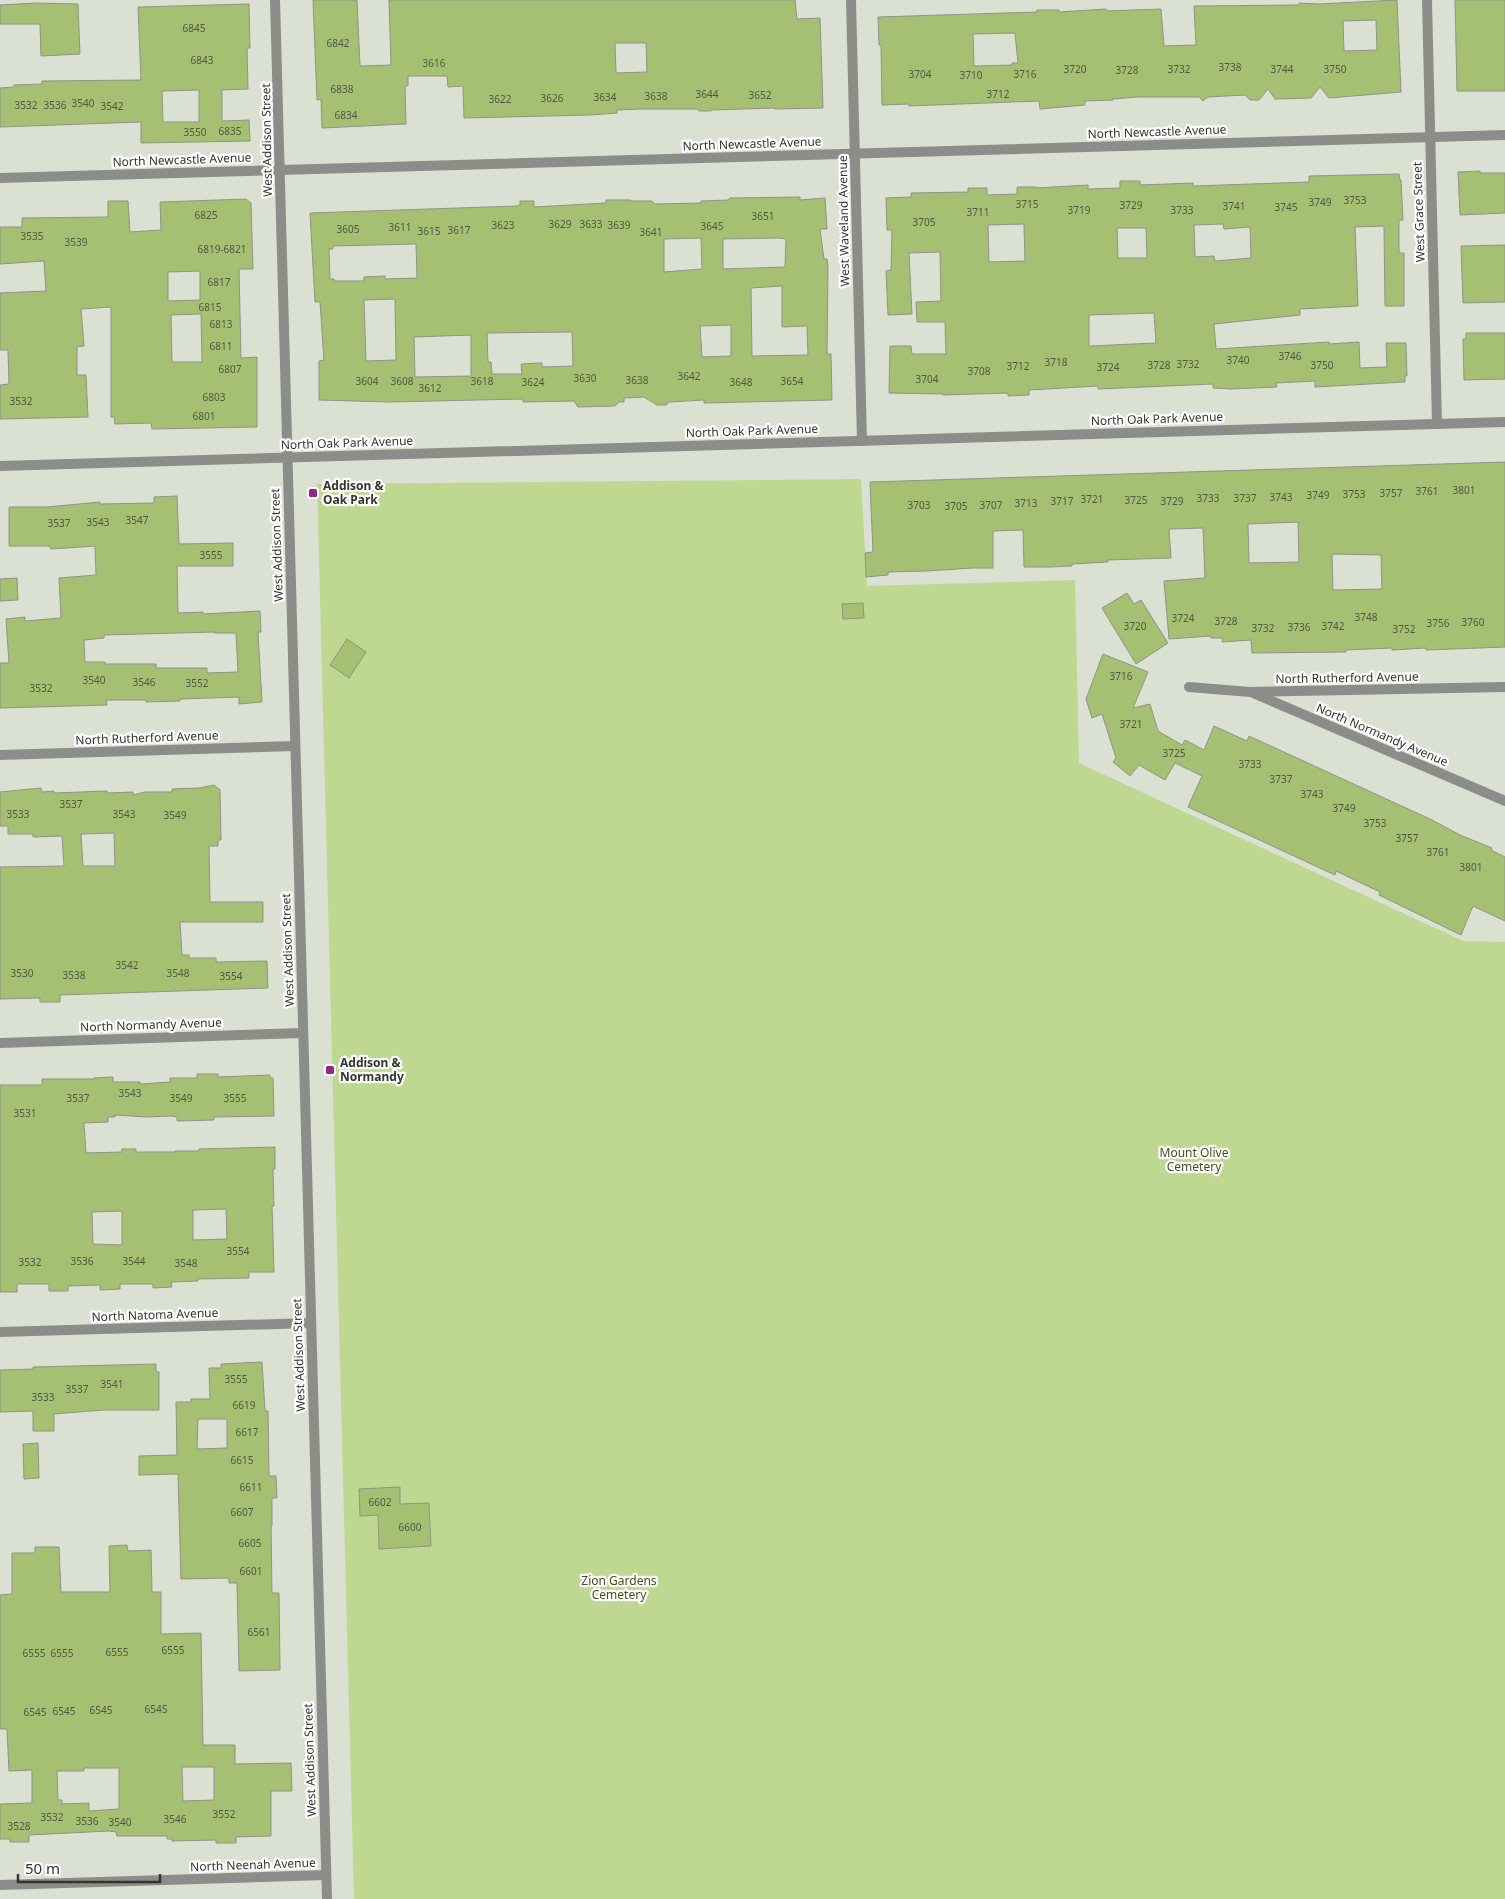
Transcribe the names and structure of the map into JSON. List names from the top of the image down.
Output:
{
  "streets": {
    "street": [
      "North Newcastle Avenue",
      "West Addison Street",
      "West Grace Street",
      "West Waveland Avenue",
      "North Oak Park Avenue",
      "North Rutherford Avenue",
      "North Normandy Avenue",
      "North Natoma Avenue",
      "North Neenah Avenue"
    ]
  },
  "crossings": [
    ["North Newcastle Avenue", "West Addison Street"],
    ["North Newcastle Avenue", "West Grace Street"],
    ["North Newcastle Avenue", "West Waveland Avenue"],
    ["West Addison Street", "North Oak Park Avenue"],
    ["West Addison Street", "North Rutherford Avenue"],
    ["West Addison Street", "North Normandy Avenue"],
    ["West Addison Street", "North Natoma Avenue"],
    ["West Addison Street", "North Neenah Avenue"],
    ["West Grace Street", "North Oak Park Avenue"],
    ["West Waveland Avenue", "North Oak Park Avenue"],
    ["North Rutherford Avenue", "North Normandy Avenue"]
  ],
  "parks": ["Mount Olive Cemetery", "Zion Gardens Cemetery"],
  "places": {
    "transit": ["Addison & Oak Park", "Addison & Normandy"]
  },
  "house_numbers": [
    "6845",
    "6842",
    "6843",
    "3616",
    "3738",
    "3720",
    "3732",
    "3744",
    "3750",
    "3728",
    "3704",
    "3716",
    "3710",
    "6838",
    "3644",
    "3712",
    "3652",
    "3638",
    "3634",
    "3626",
    "3622",
    "3540",
    "3532",
    "3536",
    "3542",
    "6834",
    "6835",
    "3550",
    "3753",
    "3749",
    "3715",
    "3729",
    "3741",
    "3745",
    "3719",
    "3733",
    "3711",
    "6825",
    "3651",
    "3705",
    "3629",
    "3633",
    "3623",
    "3639",
    "3645",
    "3611",
    "3605",
    "3617",
    "3615",
    "3641",
    "3535",
    "3539",
    "6819-6821",
    "6817",
    "6815",
    "6813",
    "6811",
    "3746",
    "3740",
    "3718",
    "3732",
    "3728",
    "3750",
    "3712",
    "3724",
    "6807",
    "3708",
    "3642",
    "3630",
    "3704",
    "3638",
    "3604",
    "3608",
    "3618",
    "3654",
    "3624",
    "3648",
    "3612",
    "6803",
    "3532",
    "6801",
    "3801",
    "3761",
    "3757",
    "3753",
    "3749",
    "3743",
    "3733",
    "3737",
    "3721",
    "3725",
    "3717",
    "3729",
    "3713",
    "3703",
    "3707",
    "3705",
    "3547",
    "3543",
    "3537",
    "3555",
    "3748",
    "3724",
    "3728",
    "3760",
    "3756",
    "3720",
    "3742",
    "3736",
    "3732",
    "3752",
    "3716",
    "3540",
    "3546",
    "3552",
    "3532",
    "3721",
    "3725",
    "3733",
    "3737",
    "3743",
    "3537",
    "3749",
    "3533",
    "3543",
    "3549",
    "3753",
    "3757",
    "3761",
    "3801",
    "3542",
    "3530",
    "3548",
    "3538",
    "3554",
    "3543",
    "3537",
    "3549",
    "3555",
    "3531",
    "3554",
    "3536",
    "3544",
    "3532",
    "3548",
    "3555",
    "3541",
    "3537",
    "3533",
    "6619",
    "6617",
    "6615",
    "6611",
    "6602",
    "6607",
    "6600",
    "6605",
    "6601",
    "6561",
    "6555",
    "6555",
    "6555",
    "6555",
    "6545",
    "6545",
    "6545",
    "6545",
    "3552",
    "3532",
    "3546",
    "3536",
    "3540",
    "3528"
  ],
  "scale_bar": "50 m"
}
